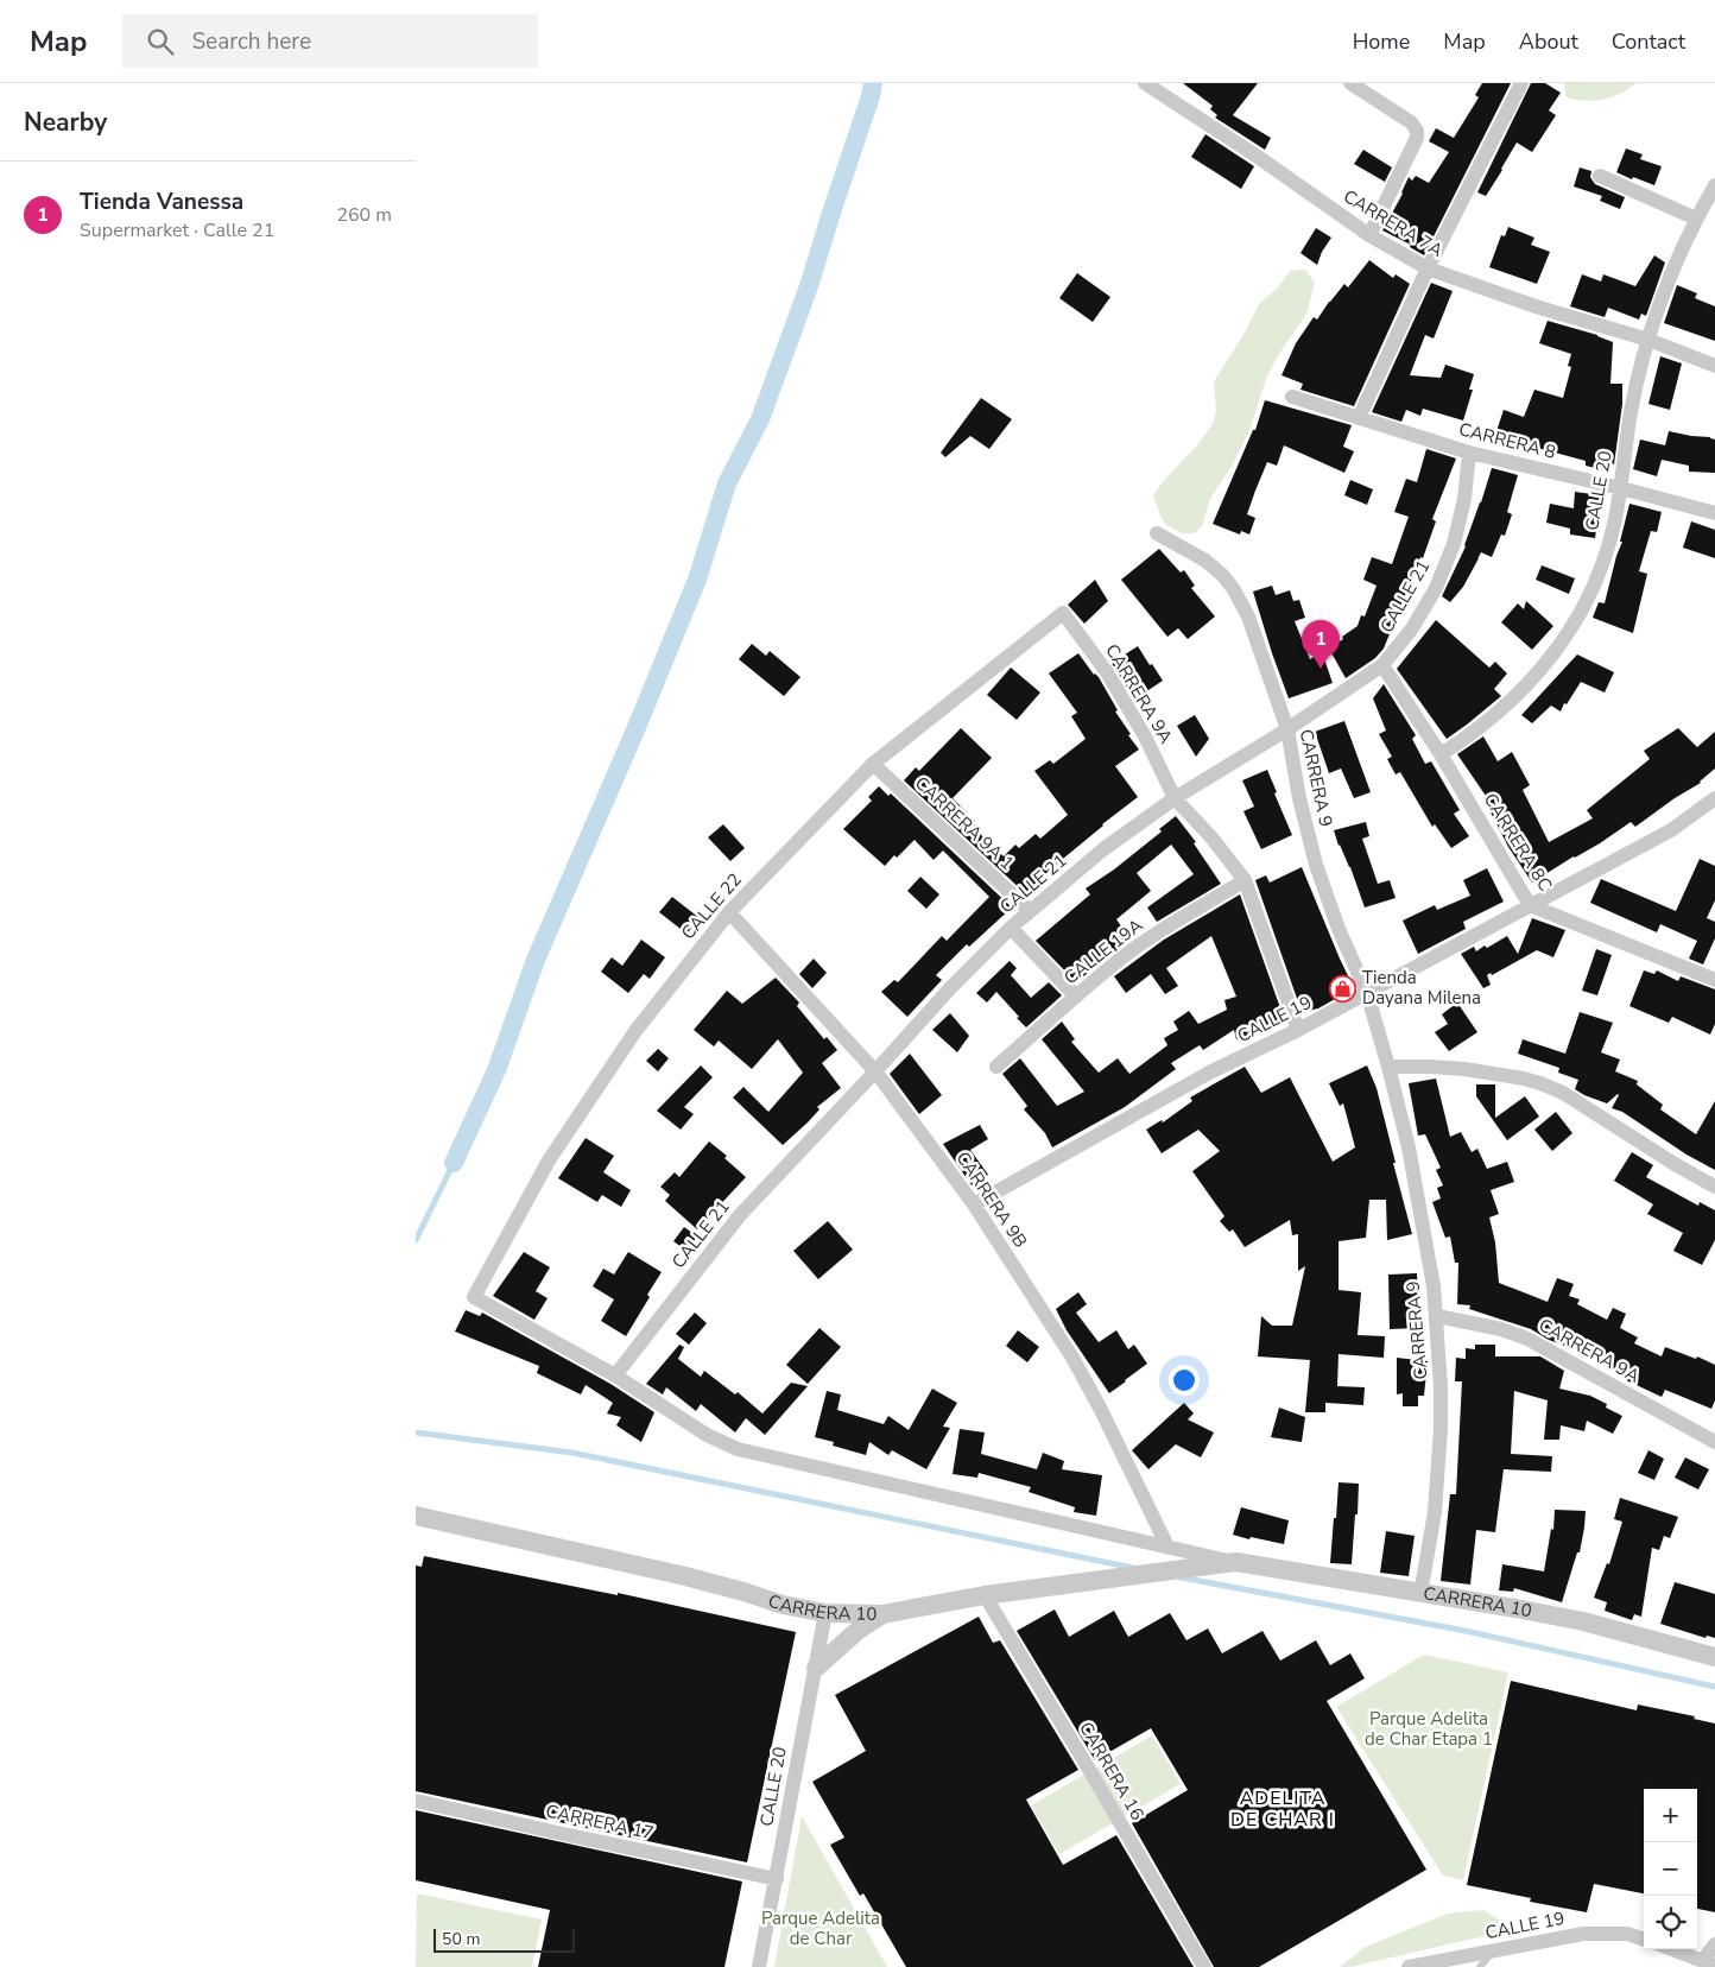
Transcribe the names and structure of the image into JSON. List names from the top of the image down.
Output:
{
  "streets": {
    "street": [
      "CARRERA 7A",
      "CARRERA 8",
      "CALLE 20",
      "CALLE 21",
      "CARRERA 9A",
      "CARRERA 9",
      "CARRERA 9A 1",
      "CARRERA 8C",
      "CALLE 22",
      "CALLE 19A",
      "CALLE 19",
      "CARRERA 9B",
      "CARRERA 10",
      "CARRERA 16",
      "CARRERA 17"
    ]
  },
  "crossings": [
    ["CARRERA 7A", "CALLE 20"],
    ["CARRERA 8", "CALLE 20"],
    ["CARRERA 8", "CALLE 21"],
    ["CALLE 20", "CARRERA 8C"],
    ["CALLE 20", "CARRERA 10"],
    ["CALLE 20", "CARRERA 17"],
    ["CALLE 21", "CARRERA 9A"],
    ["CALLE 21", "CARRERA 9"],
    ["CALLE 21", "CARRERA 9A 1"],
    ["CALLE 21", "CARRERA 8C"],
    ["CALLE 21", "CARRERA 9B"],
    ["CALLE 21", "CARRERA 10"],
    ["CARRERA 9A", "CARRERA 9"],
    ["CARRERA 9A", "CALLE 22"],
    ["CARRERA 9A", "CALLE 19A"],
    ["CARRERA 9", "CALLE 19"],
    ["CARRERA 9", "CARRERA 10"],
    ["CARRERA 9A 1", "CALLE 22"],
    ["CARRERA 8C", "CALLE 19"],
    ["CALLE 22", "CARRERA 9B"],
    ["CALLE 22", "CARRERA 10"],
    ["CALLE 19", "CARRERA 9B"],
    ["CARRERA 9B", "CARRERA 10"],
    ["CARRERA 10", "CARRERA 16"]
  ],
  "districts": ["ADELITA DE CHAR I"],
  "parks": ["Parque Adelita de Char Etapa 1", "Parque Adelita de Char"],
  "places": {
    "shop": ["Tienda Dayana Milena"]
  },
  "scale_bar": "50 m",
  "page": {
    "header": "Map",
    "search": "Search here",
    "nav": [
      "Home",
      "Map",
      "About",
      "Contact"
    ],
    "heading": "Nearby",
    "list": [
      {
        "mark": "1",
        "name": "Tienda Vanessa",
        "note": "Supermarket · Calle 21",
        "value": "260 m"
      }
    ],
    "pins": "1",
    "map_buttons": ["+", "−"],
    "scale": "50 m"
  }
}
